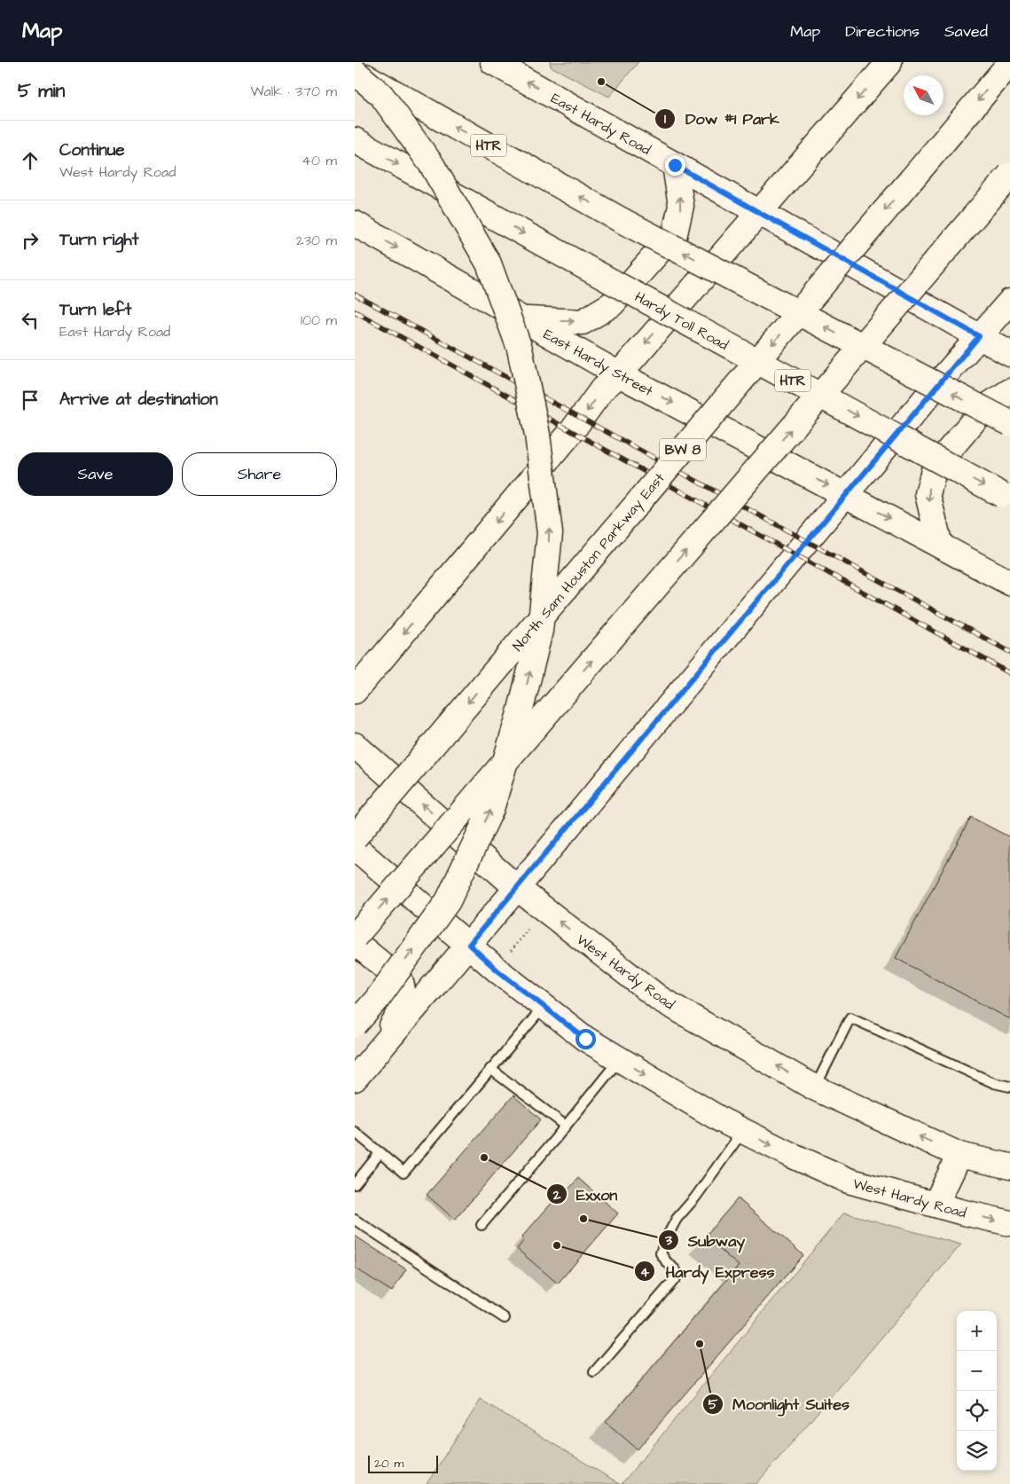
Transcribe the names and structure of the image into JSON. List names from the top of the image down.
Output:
{
  "streets": {
    "main road": [
      "East Hardy Road",
      "HTR",
      "Hardy Toll Road",
      "East Hardy Street",
      "BW 8",
      "North Sam Houston Parkway East",
      "West Hardy Road"
    ]
  },
  "places": [
    "Dow #1 Park",
    "Exxon",
    "Subway",
    "Hardy Express",
    "Moonlight Suites"
  ],
  "scale_bar": "20 m",
  "north": "top left",
  "page": {
    "header": "Map",
    "nav": ["Map", "Directions", "Saved"],
    "heading": ["5 min", "Walk · 370 m"],
    "list": [
      ["Continue", "West Hardy Road", "40 m"],
      ["Turn right", "230 m"],
      ["Turn left", "East Hardy Road", "100 m"],
      "Arrive at destination"
    ],
    "buttons": ["Save", "Share"],
    "map_buttons": ["+", "−"],
    "scale": "20 m"
  }
}
